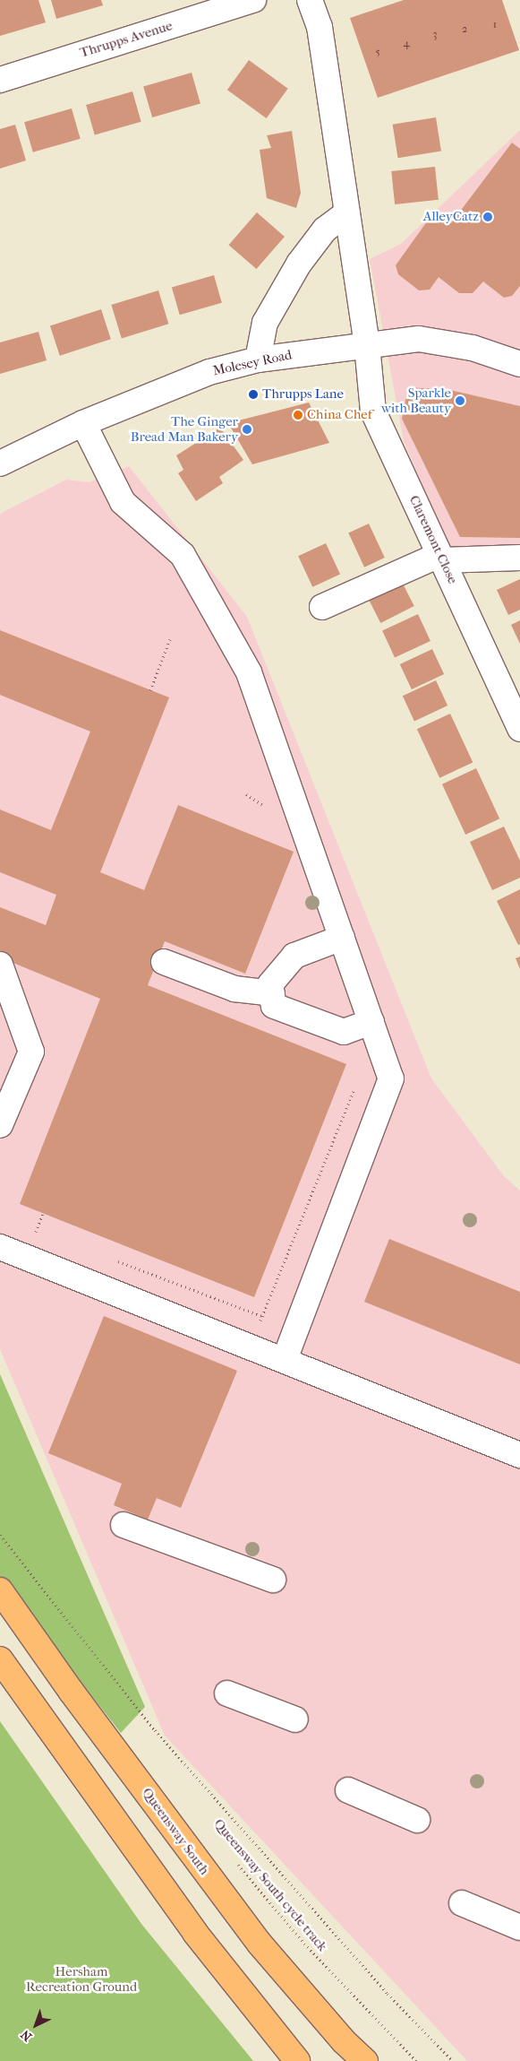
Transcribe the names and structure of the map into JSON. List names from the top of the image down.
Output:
{
  "streets": {
    "main road": ["Queensway South"],
    "street": ["Thrupps Avenue", "Molesey Road", "Claremont Close"],
    "path": ["Queensway South cycle track"]
  },
  "crossings": [
    ["Molesey Road", "Claremont Close"]
  ],
  "parks": ["Hersham Recreation Ground"],
  "places": [
    "AlleyCatz",
    "Thrupps Lane",
    "Sparkle with Beauty",
    "China Chef",
    "The Ginger Bread Man Bakery"
  ],
  "house_numbers": [
    "1",
    "2",
    "3",
    "4",
    "5"
  ],
  "north": "bottom left"
}
